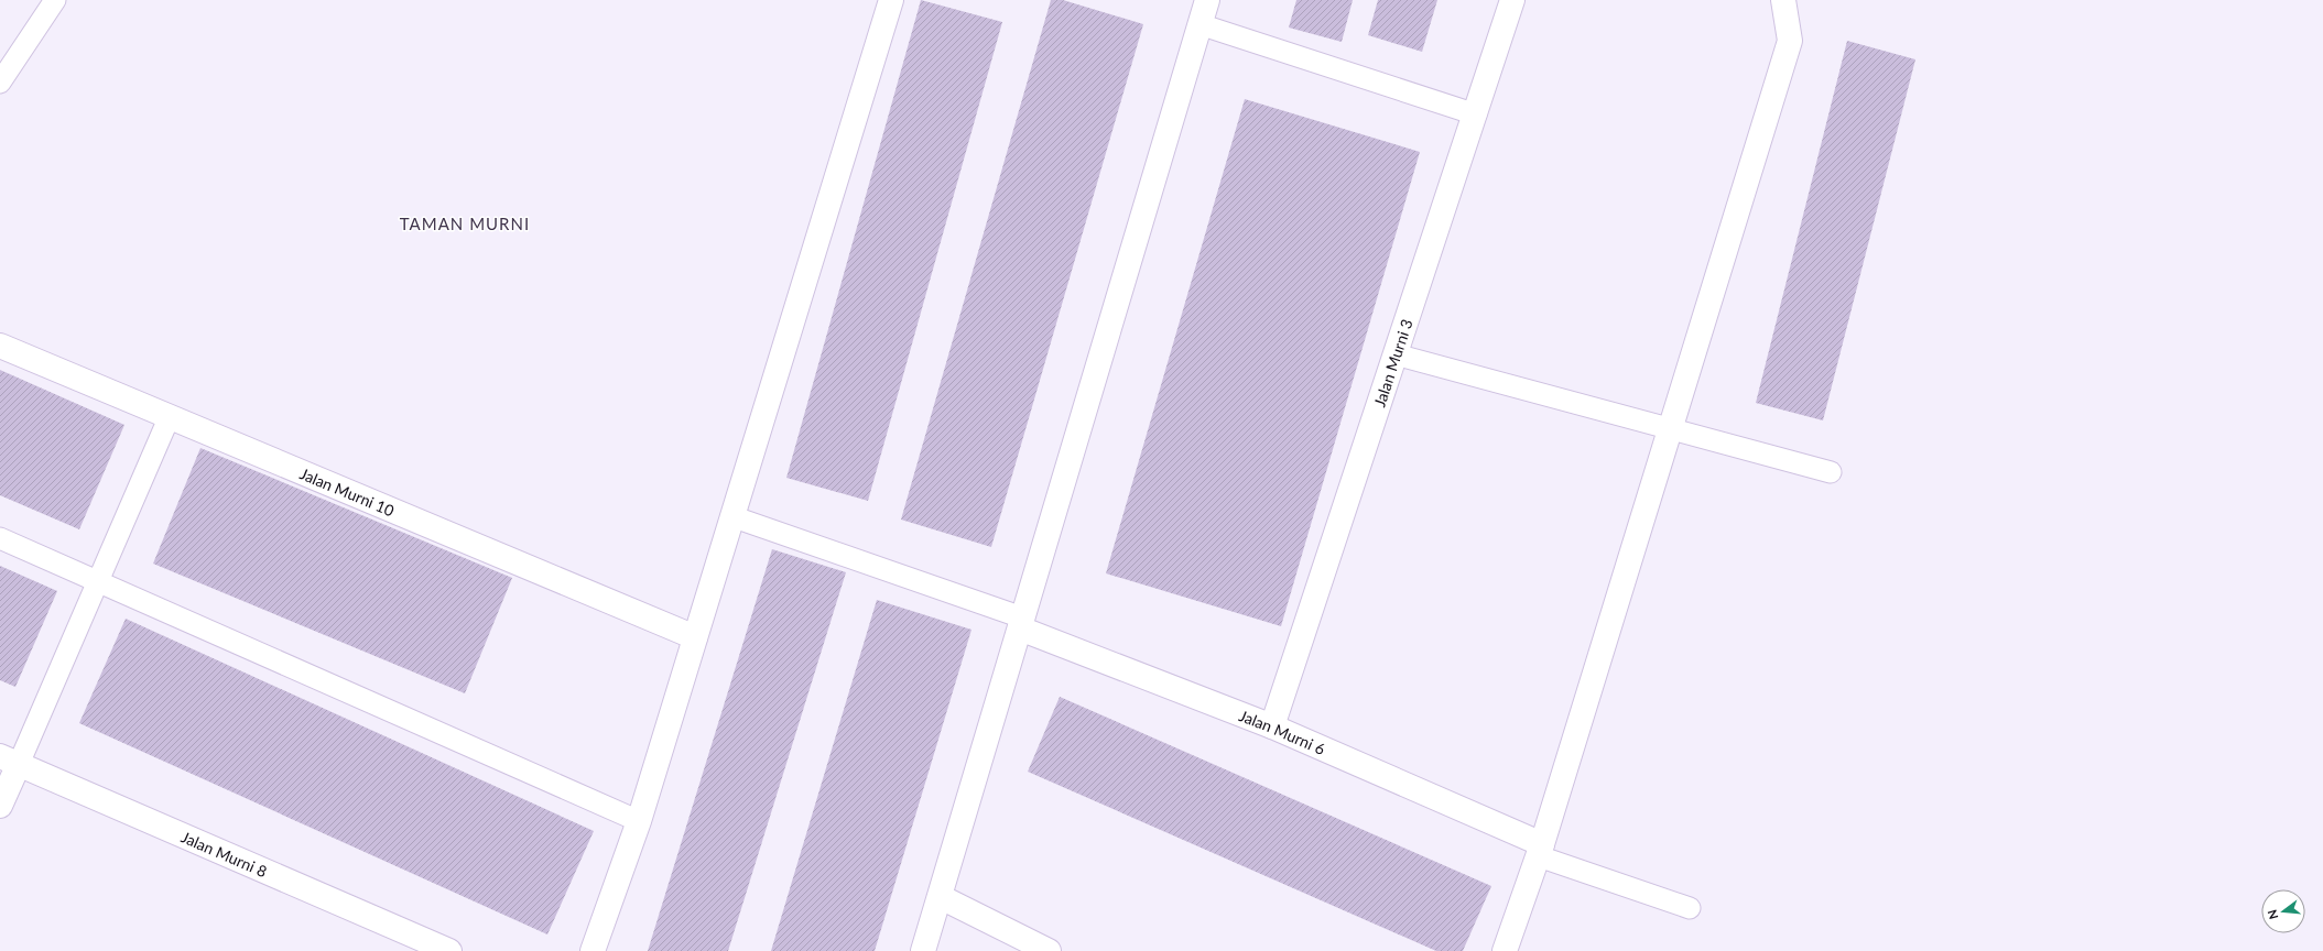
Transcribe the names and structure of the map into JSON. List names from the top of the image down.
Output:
{
  "streets": {
    "street": [
      "Jalan Murni 3",
      "Jalan Murni 10",
      "Jalan Murni 6",
      "Jalan Murni 8"
    ]
  },
  "crossings": [
    ["Jalan Murni 3", "Jalan Murni 6"]
  ],
  "districts": ["TAMAN MURNI"],
  "north": "left"
}
